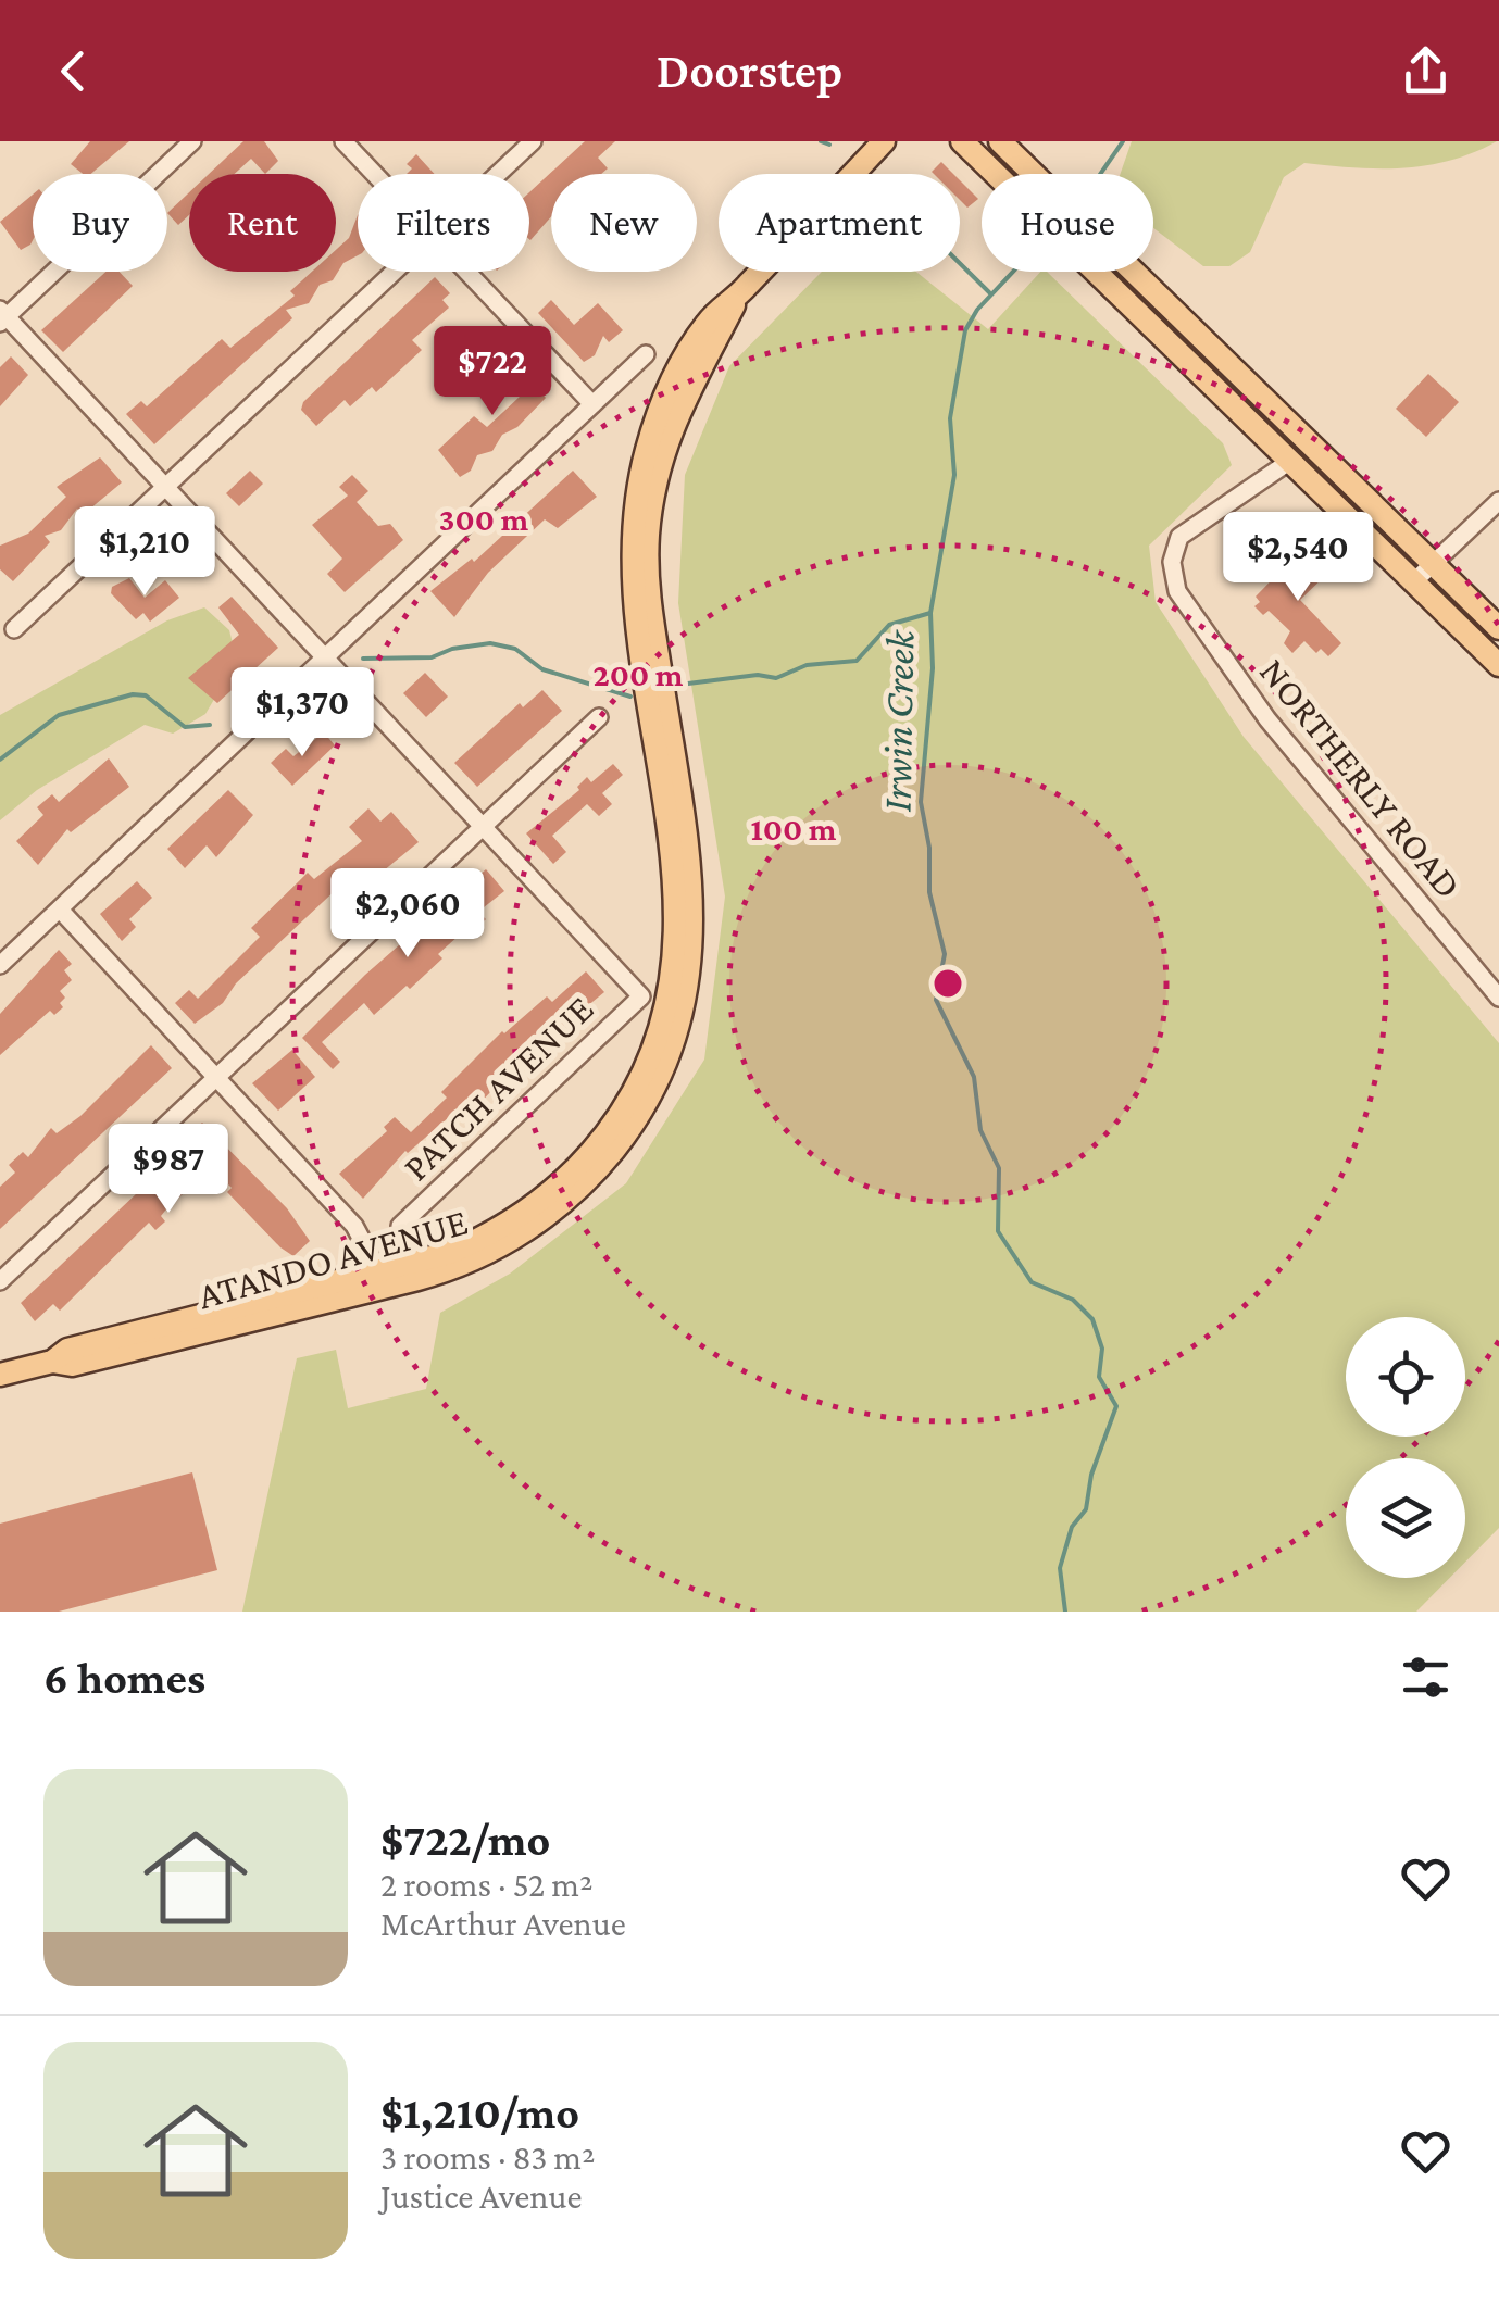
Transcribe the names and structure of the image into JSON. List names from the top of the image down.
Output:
{
  "streets": {
    "main road": ["ATANDO AVENUE"],
    "street": ["NORTHERLY ROAD", "PATCH AVENUE"]
  },
  "water": ["Irwin Creek"],
  "page": {
    "header": "Doorstep",
    "chip": [
      "Buy",
      "Rent",
      "Filters",
      "New",
      "Apartment",
      "House"
    ],
    "price": [
      "$722",
      "$1,210",
      "$2,540",
      "$1,370",
      "$2,060",
      "$987"
    ],
    "heading": "6 homes",
    "list": [
      {
        "name": "$722/mo",
        "note": "2 rooms · 52 m² · McArthur Avenue"
      },
      {
        "name": "$1,210/mo",
        "note": "3 rooms · 83 m² · Justice Avenue"
      }
    ]
  },
  "rings": ["300 m", "200 m", "100 m"]
}
